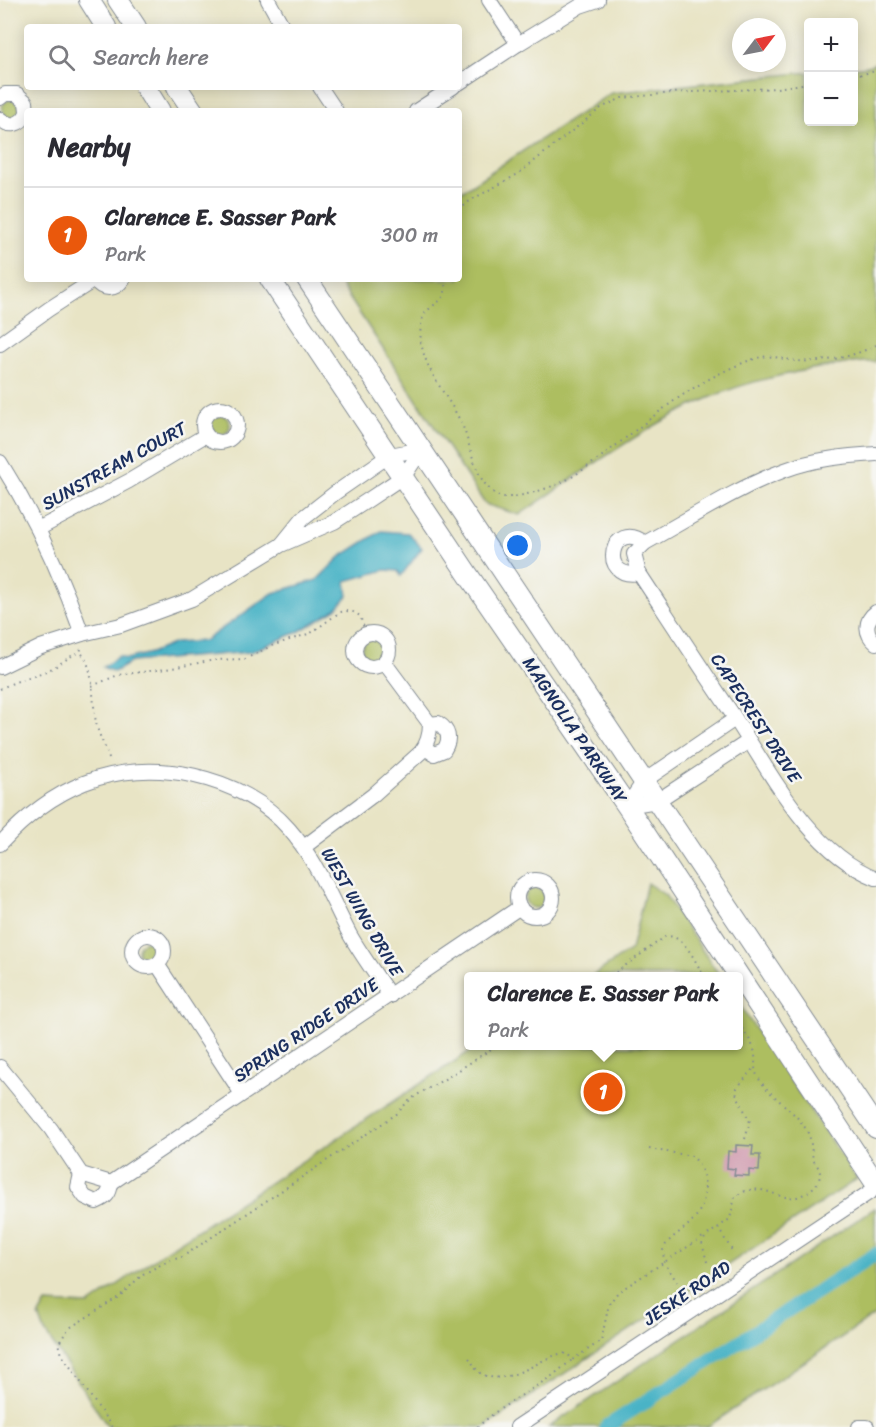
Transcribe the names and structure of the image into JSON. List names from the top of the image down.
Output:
{
  "streets": {
    "main road": ["MAGNOLIA PARKWAY"],
    "street": [
      "SUNSTREAM COURT",
      "CAPECREST DRIVE",
      "WEST WING DRIVE",
      "SPRING RIDGE DRIVE",
      "JESKE ROAD"
    ]
  },
  "crossings": [
    ["MAGNOLIA PARKWAY", "JESKE ROAD"],
    ["WEST WING DRIVE", "SPRING RIDGE DRIVE"]
  ],
  "north": "top right",
  "page": {
    "map_buttons": ["+", "−"],
    "search": "Search here",
    "heading": "Nearby",
    "list": [
      {
        "mark": "1",
        "name": "Clarence E. Sasser Park",
        "note": "Park",
        "value": "300 m"
      }
    ],
    "popup": ["Clarence E. Sasser Park", "Park"],
    "pins": "1"
  }
}
